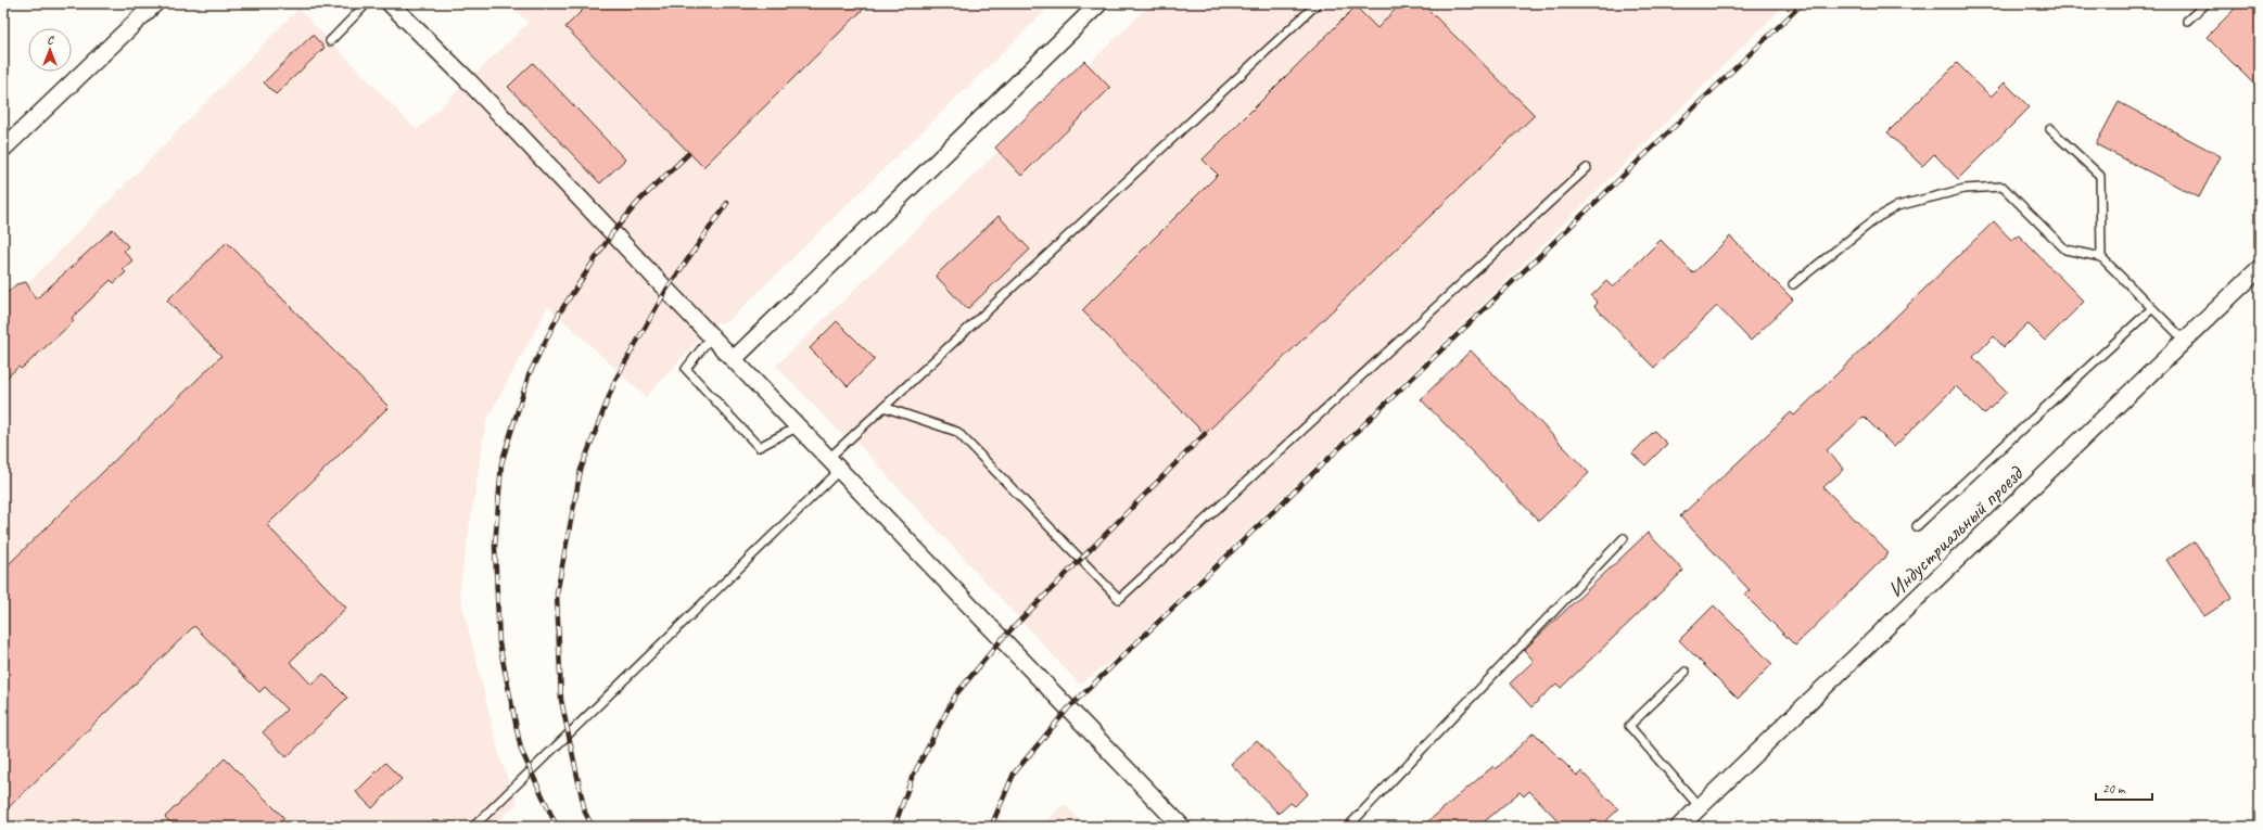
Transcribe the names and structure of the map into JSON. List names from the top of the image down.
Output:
{
  "streets": {
    "street": ["Индустриальный проезд"]
  },
  "scale_bar": "20 m",
  "north": "top"
}
